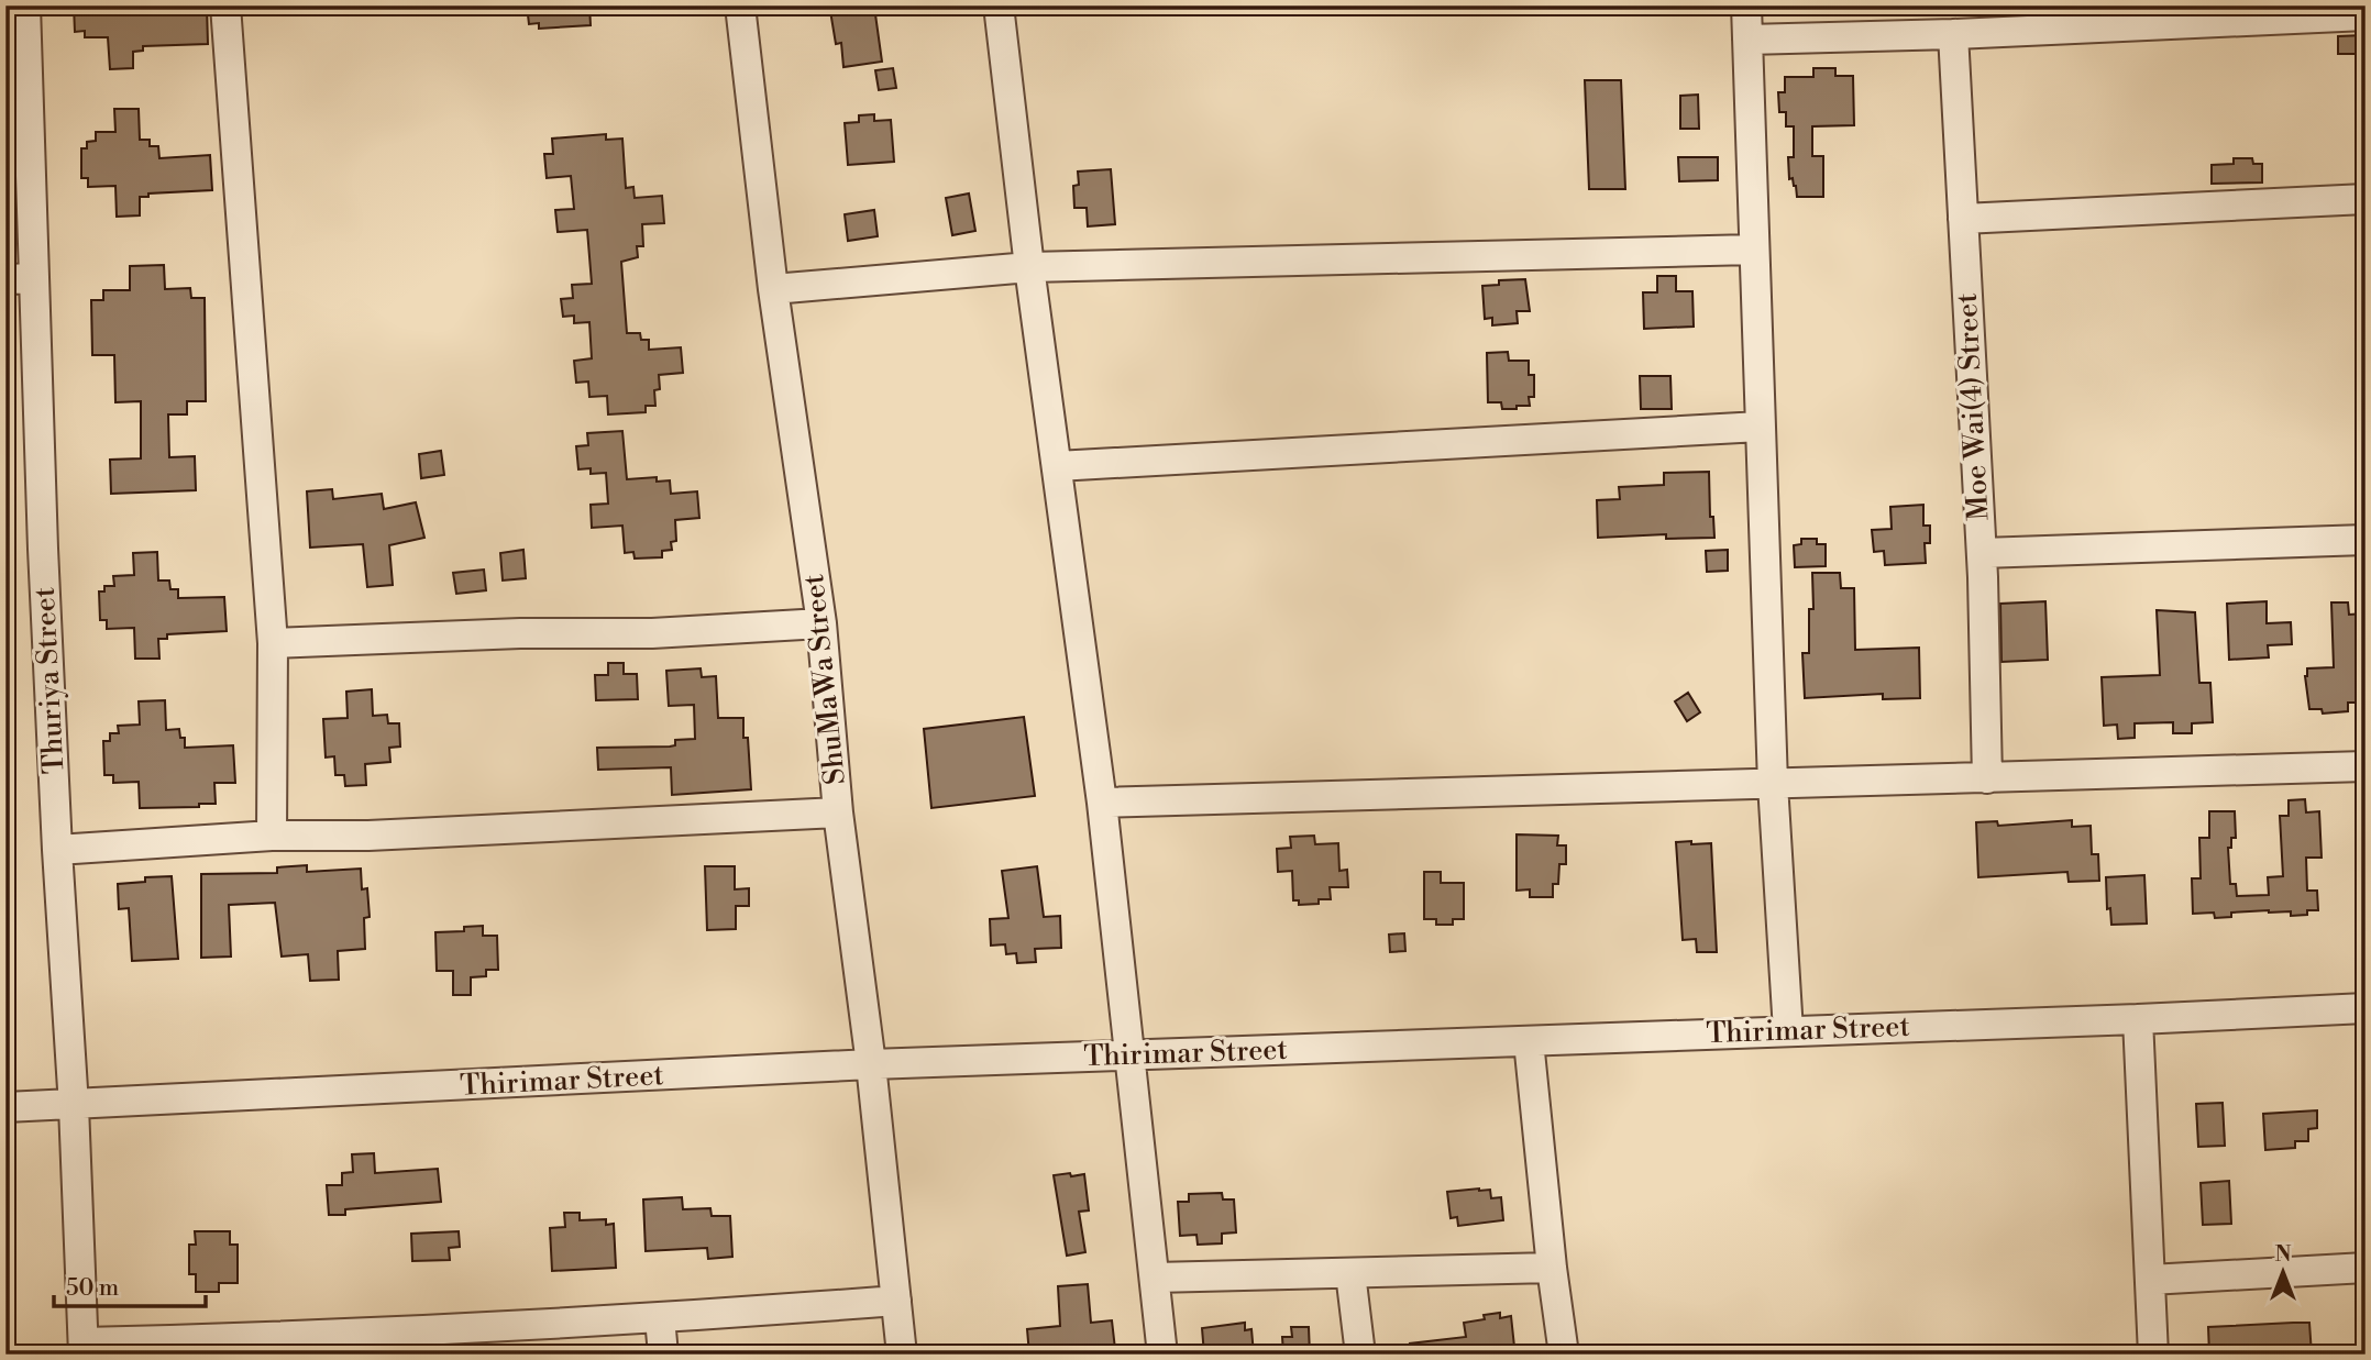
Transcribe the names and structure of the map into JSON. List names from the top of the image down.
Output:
{
  "streets": {
    "street": [
      "Moe Wai(4) Street",
      "ShuMaWa Street",
      "Thuriya Street",
      "Thirimar Street"
    ]
  },
  "crossings": [
    ["ShuMaWa Street", "Thirimar Street"],
    ["Thuriya Street", "Thirimar Street"]
  ],
  "scale_bar": "50 m",
  "north": "top"
}
